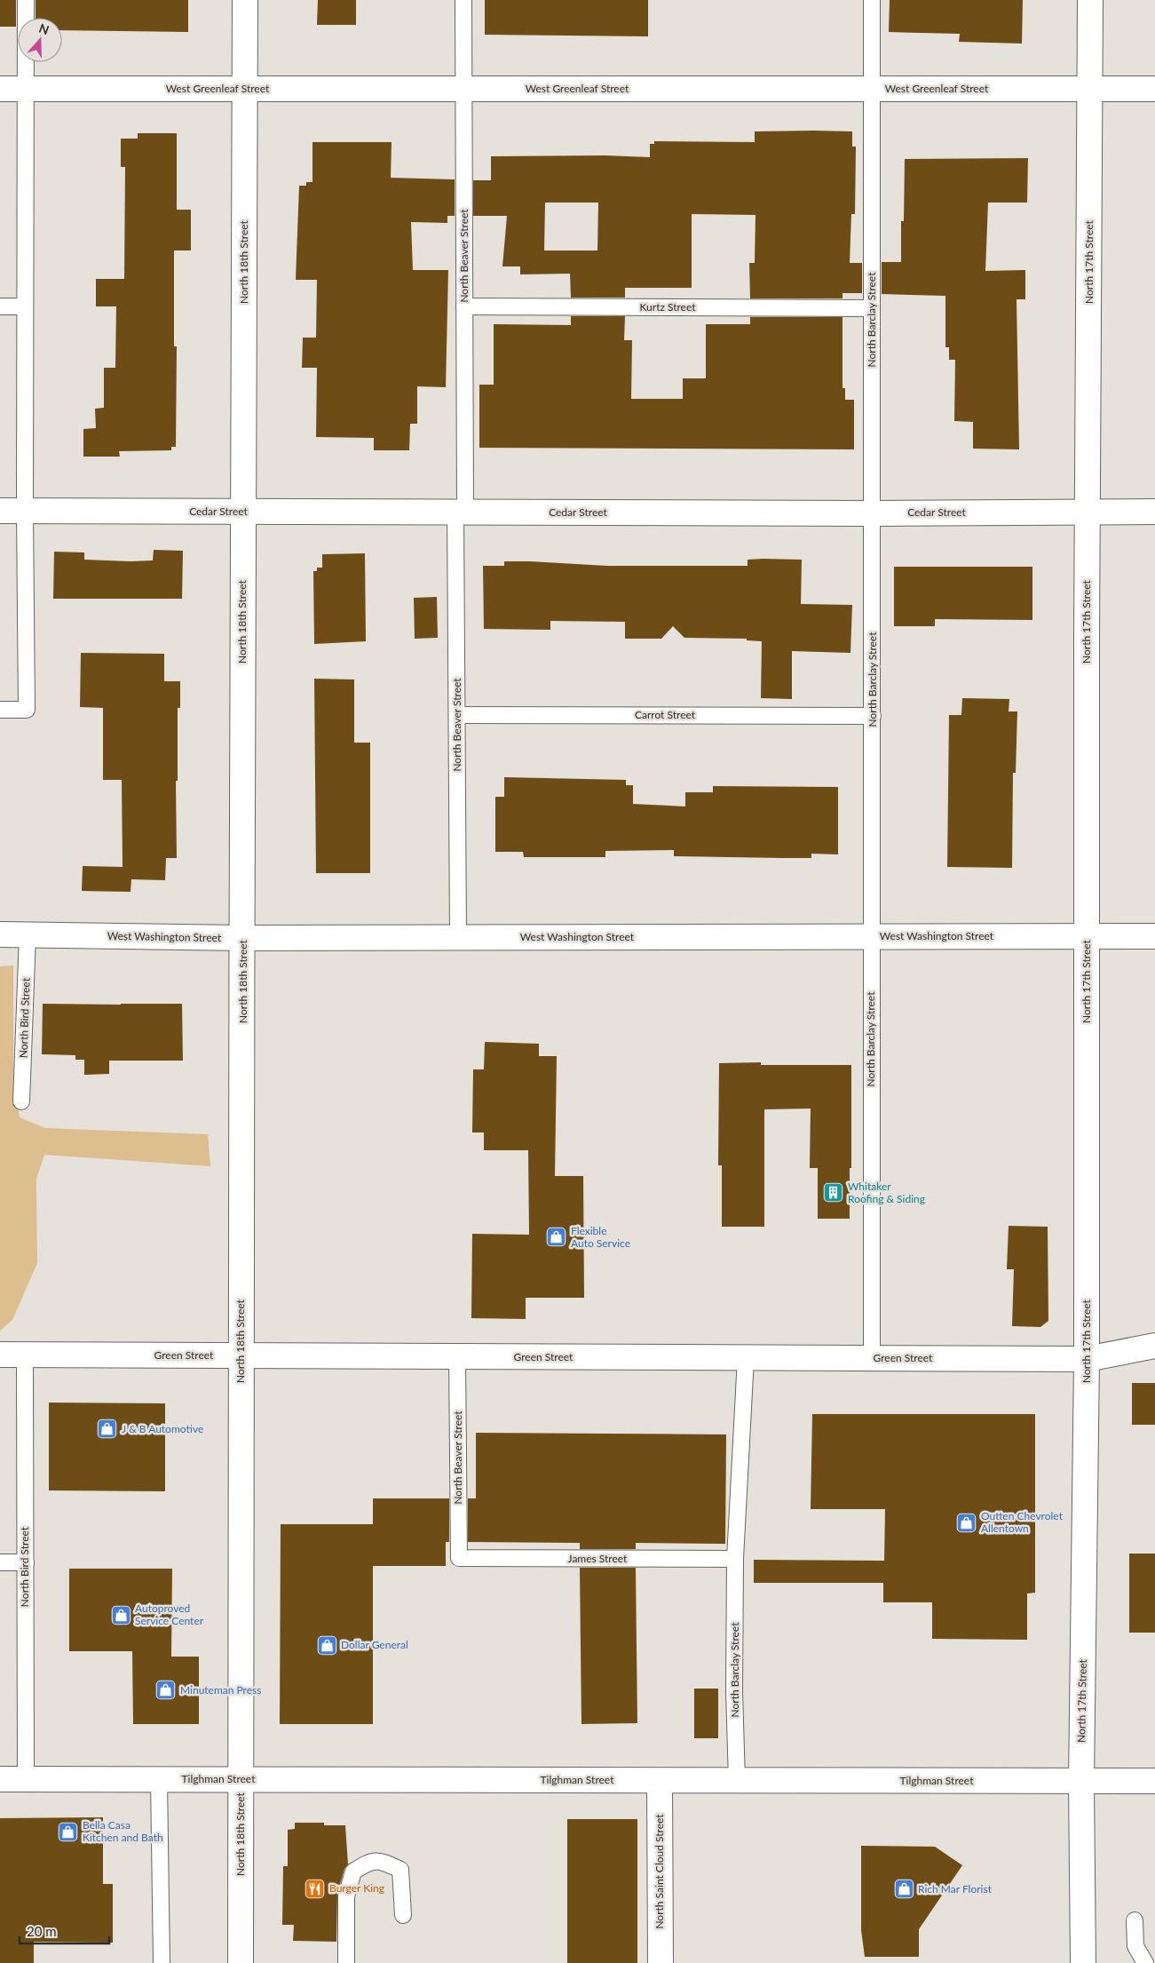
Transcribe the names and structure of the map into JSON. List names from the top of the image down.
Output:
{
  "streets": {
    "street": [
      "West Greenleaf Street",
      "North 18th Street",
      "North 17th Street",
      "Cedar Street",
      "West Washington Street",
      "Green Street",
      "Tilghman Street",
      "North Saint Cloud Street"
    ],
    "lane": [
      "North Beaver Street",
      "Kurtz Street",
      "North Barclay Street",
      "Carrot Street",
      "North Bird Street",
      "James Street"
    ]
  },
  "crossings": [
    ["West Greenleaf Street", "North Beaver Street"],
    ["West Greenleaf Street", "North 18th Street"],
    ["West Greenleaf Street", "North 17th Street"],
    ["West Greenleaf Street", "North Barclay Street"],
    ["North Beaver Street", "Kurtz Street"],
    ["North Beaver Street", "Cedar Street"],
    ["North Beaver Street", "Carrot Street"],
    ["North Beaver Street", "West Washington Street"],
    ["North Beaver Street", "Green Street"],
    ["North Beaver Street", "James Street"],
    ["North 18th Street", "Cedar Street"],
    ["North 18th Street", "West Washington Street"],
    ["North 18th Street", "Green Street"],
    ["North 18th Street", "Tilghman Street"],
    ["North 17th Street", "Cedar Street"],
    ["North 17th Street", "West Washington Street"],
    ["North 17th Street", "Green Street"],
    ["North 17th Street", "Tilghman Street"],
    ["Kurtz Street", "North Barclay Street"],
    ["North Barclay Street", "Cedar Street"],
    ["North Barclay Street", "Carrot Street"],
    ["North Barclay Street", "West Washington Street"],
    ["North Barclay Street", "Green Street"],
    ["North Barclay Street", "James Street"],
    ["North Barclay Street", "Tilghman Street"],
    ["West Washington Street", "North Bird Street"],
    ["North Bird Street", "Green Street"],
    ["North Bird Street", "Tilghman Street"],
    ["Tilghman Street", "North Saint Cloud Street"]
  ],
  "places": {
    "building": ["Whitaker Roofing & Siding"],
    "shop": [
      "Flexible Auto Service",
      "J & B Automotive",
      "Outten Chevrolet Allentown",
      "Autoproved Service Center",
      "Dollar General",
      "Minuteman Press",
      "Bella Casa Kitchen and Bath",
      "Rich Mar Florist"
    ],
    "restaurant": ["Burger King"]
  },
  "scale_bar": "20 m",
  "north": "top"
}
